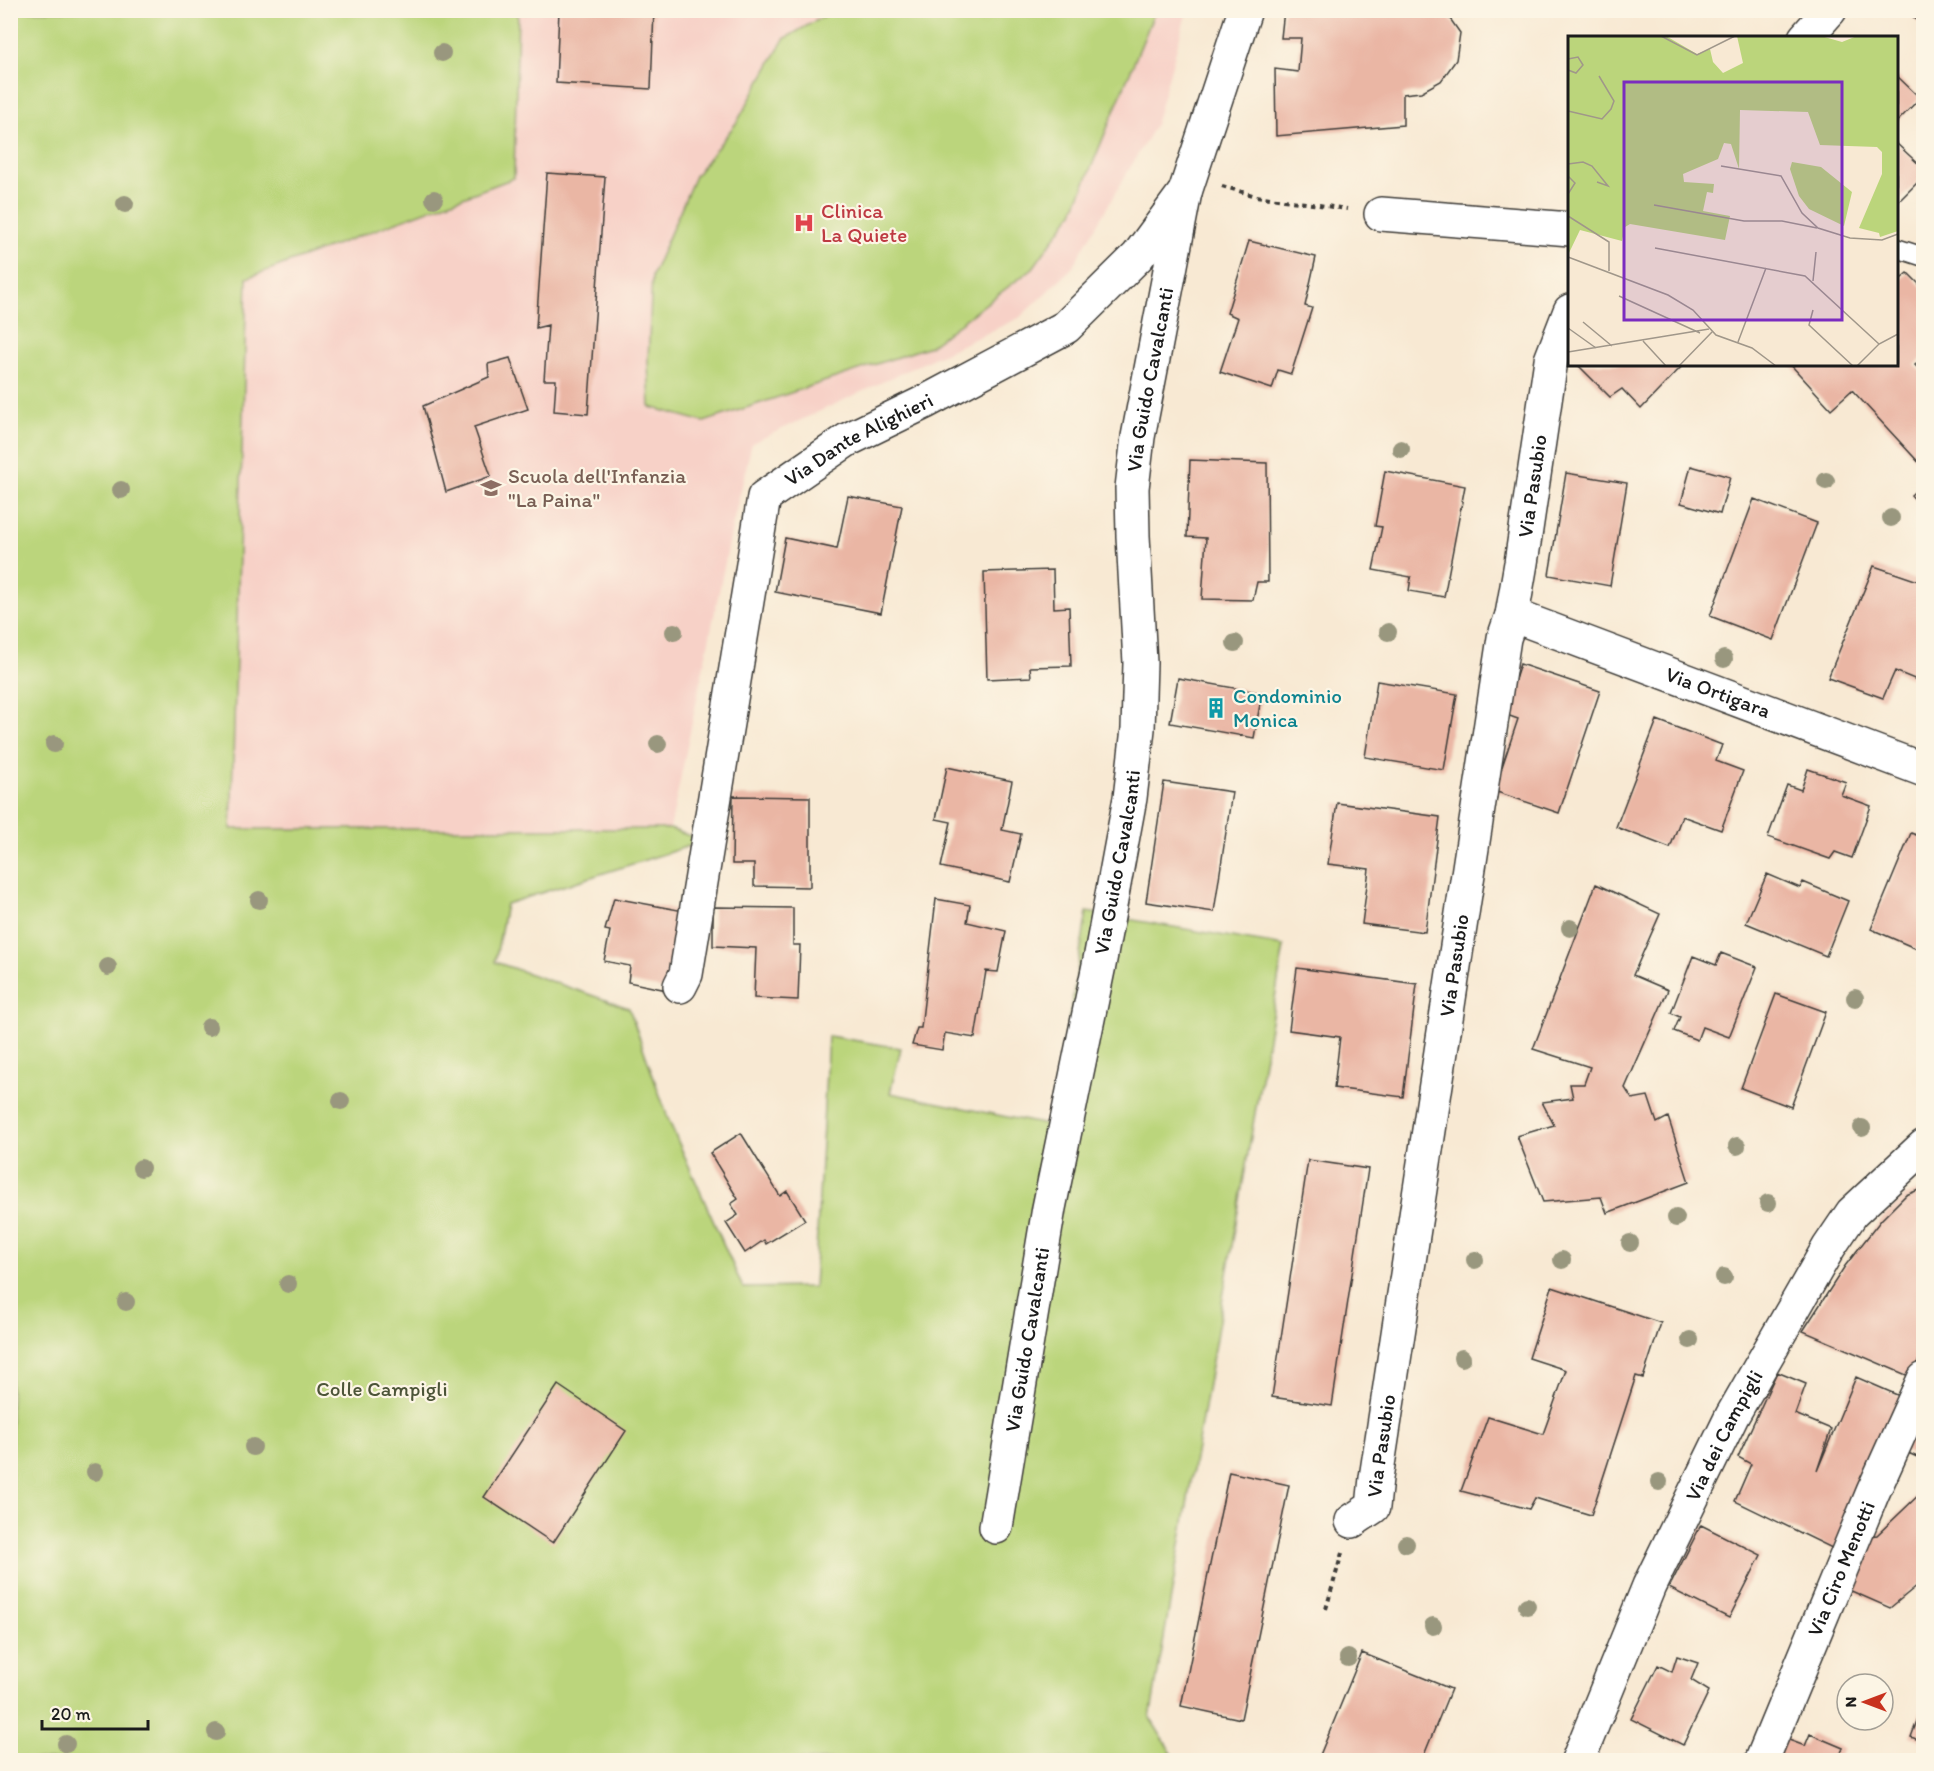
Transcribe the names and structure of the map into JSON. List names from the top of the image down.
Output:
{
  "streets": {
    "street": [
      "Via Guido Cavalcanti",
      "Via Dante Alighieri",
      "Via Pasubio",
      "Via Ortigara",
      "Via dei Campigli",
      "Via Ciro Menotti"
    ]
  },
  "crossings": [
    ["Via Guido Cavalcanti", "Via Dante Alighieri"],
    ["Via Pasubio", "Via Ortigara"]
  ],
  "parks": ["Colle Campigli"],
  "places": {
    "hospital": ["Clinica La Quiete"],
    "school or university": ["Scuola dell'Infanzia \"La Paina\""],
    "building": ["Condominio Monica"]
  },
  "scale_bar": "20 m",
  "north": "left"
}
